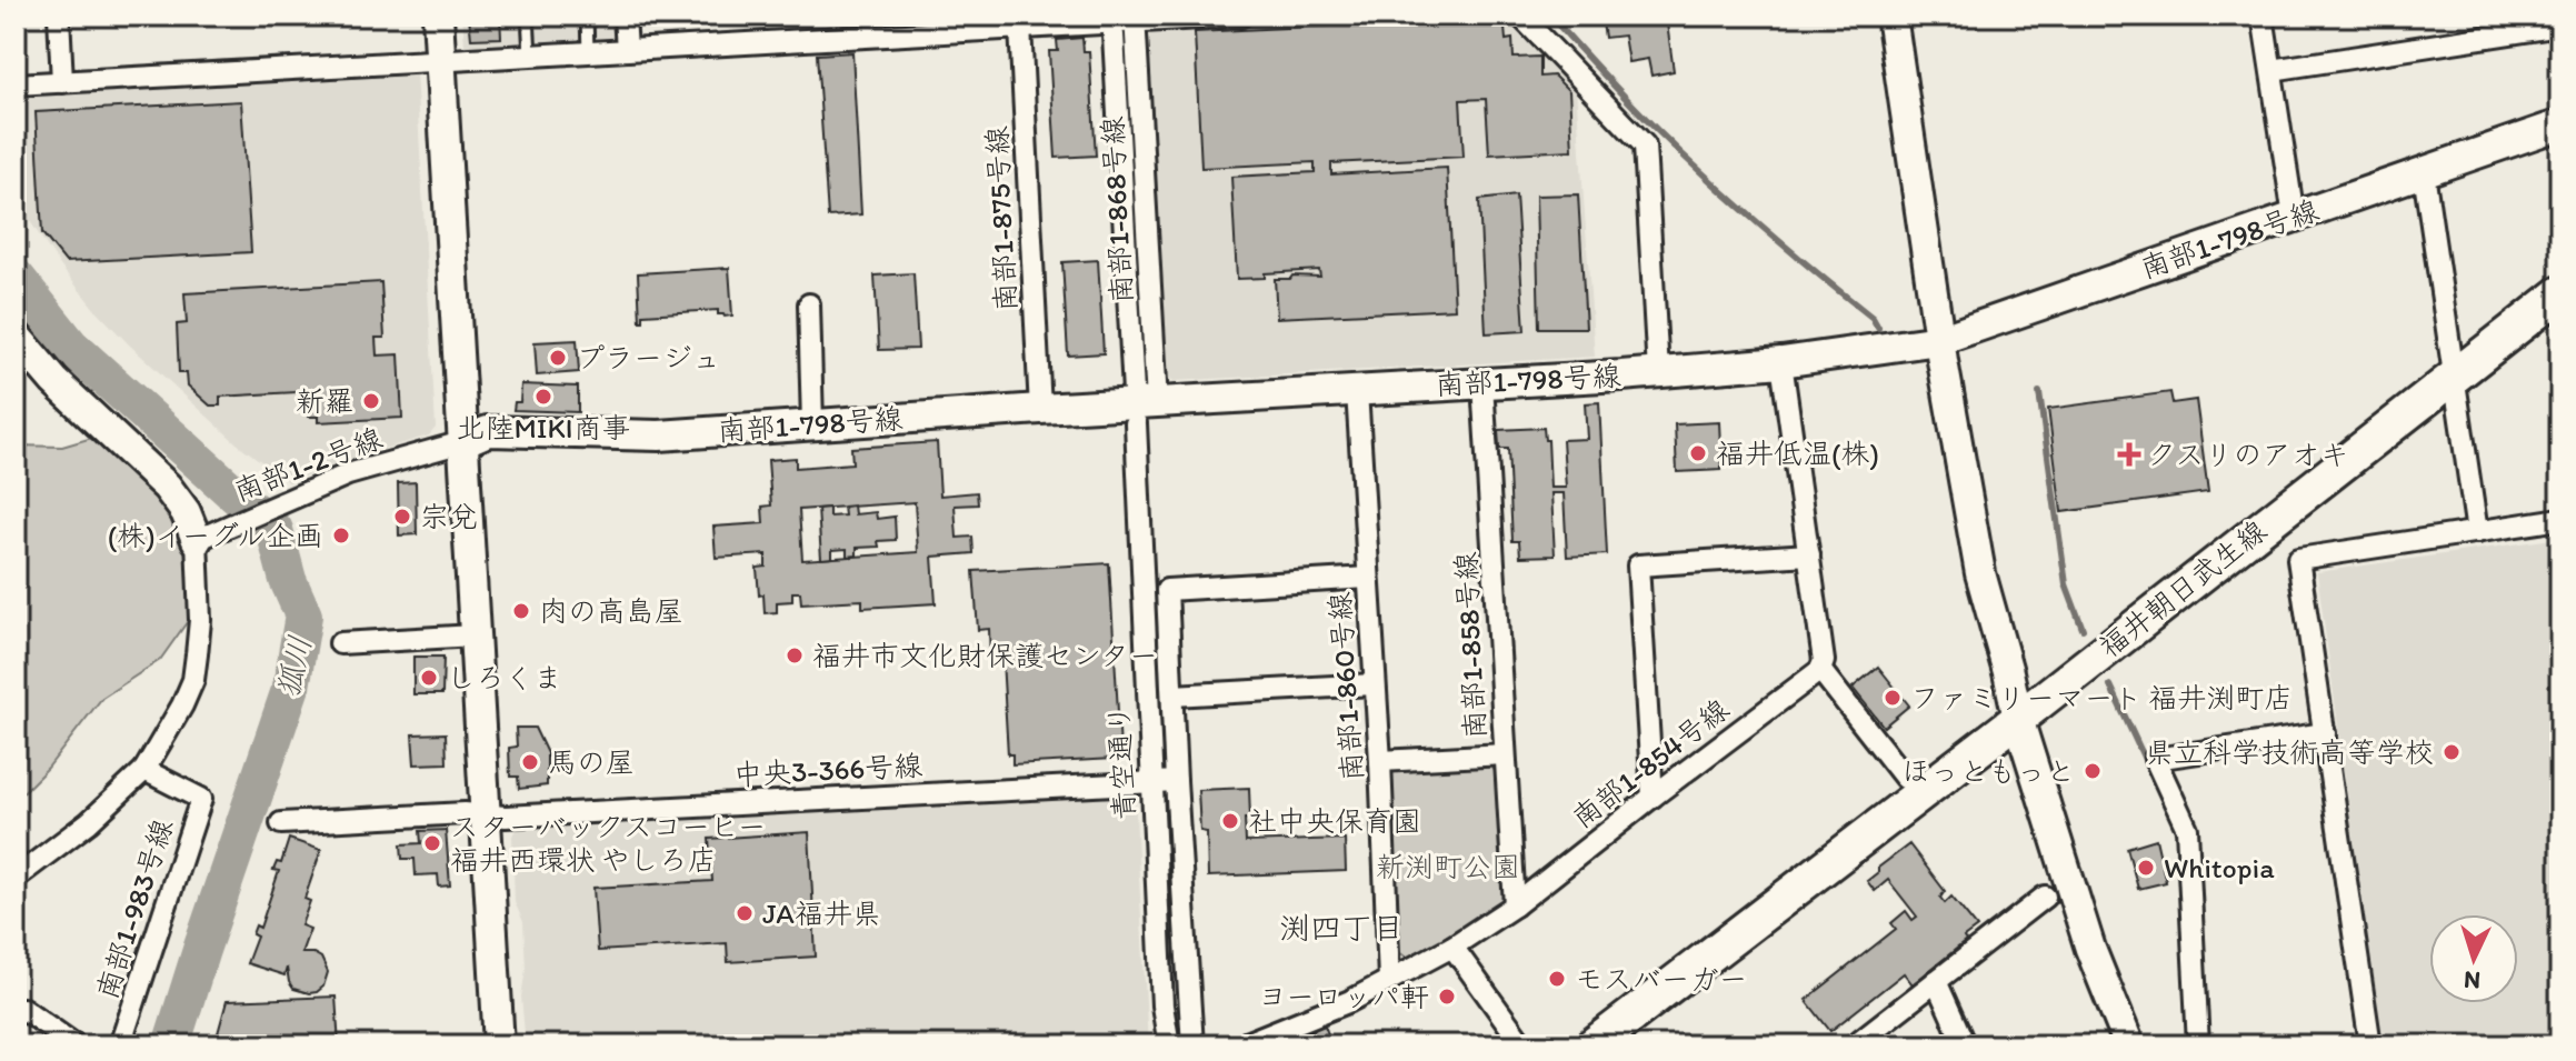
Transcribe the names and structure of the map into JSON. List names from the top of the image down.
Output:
{
  "streets": {
    "main road": ["福井朝日武生線"],
    "street": [
      "南部1-868号線",
      "南部1-875号線",
      "南部1-798号線",
      "南部1-2号線",
      "南部1-858号線",
      "南部1-860号線",
      "青空通り",
      "南部1-854号線",
      "中央3-366号線",
      "南部1-983号線"
    ]
  },
  "crossings": [
    ["南部1-868号線", "南部1-798号線"],
    ["南部1-875号線", "南部1-798号線"],
    ["南部1-798号線", "南部1-2号線"],
    ["南部1-798号線", "南部1-858号線"],
    ["南部1-798号線", "南部1-860号線"],
    ["南部1-858号線", "南部1-854号線"],
    ["南部1-860号線", "南部1-854号線"],
    ["青空通り", "中央3-366号線"]
  ],
  "districts": ["渕四丁目"],
  "water": ["狐川"],
  "parks": ["新渕町公園"],
  "places": {
    "other": [
      "プラージュ",
      "北陸MIKI商事",
      "新羅",
      "福井低温(株)",
      "宗兌",
      "(株)イーグル企画",
      "肉の高島屋",
      "福井市文化財保護センター",
      "しろくま",
      "ファミリーマート 福井渕町店",
      "県立科学技術高等学校",
      "馬の屋",
      "ほっともっと",
      "社中央保育園",
      "スターバックスコーヒー 福井西環状 やしろ店",
      "Whitopia",
      "JA福井県",
      "モスバーガー",
      "ヨーロッパ軒"
    ],
    "health": ["クスリのアオキ"]
  },
  "north": "bottom"
}
